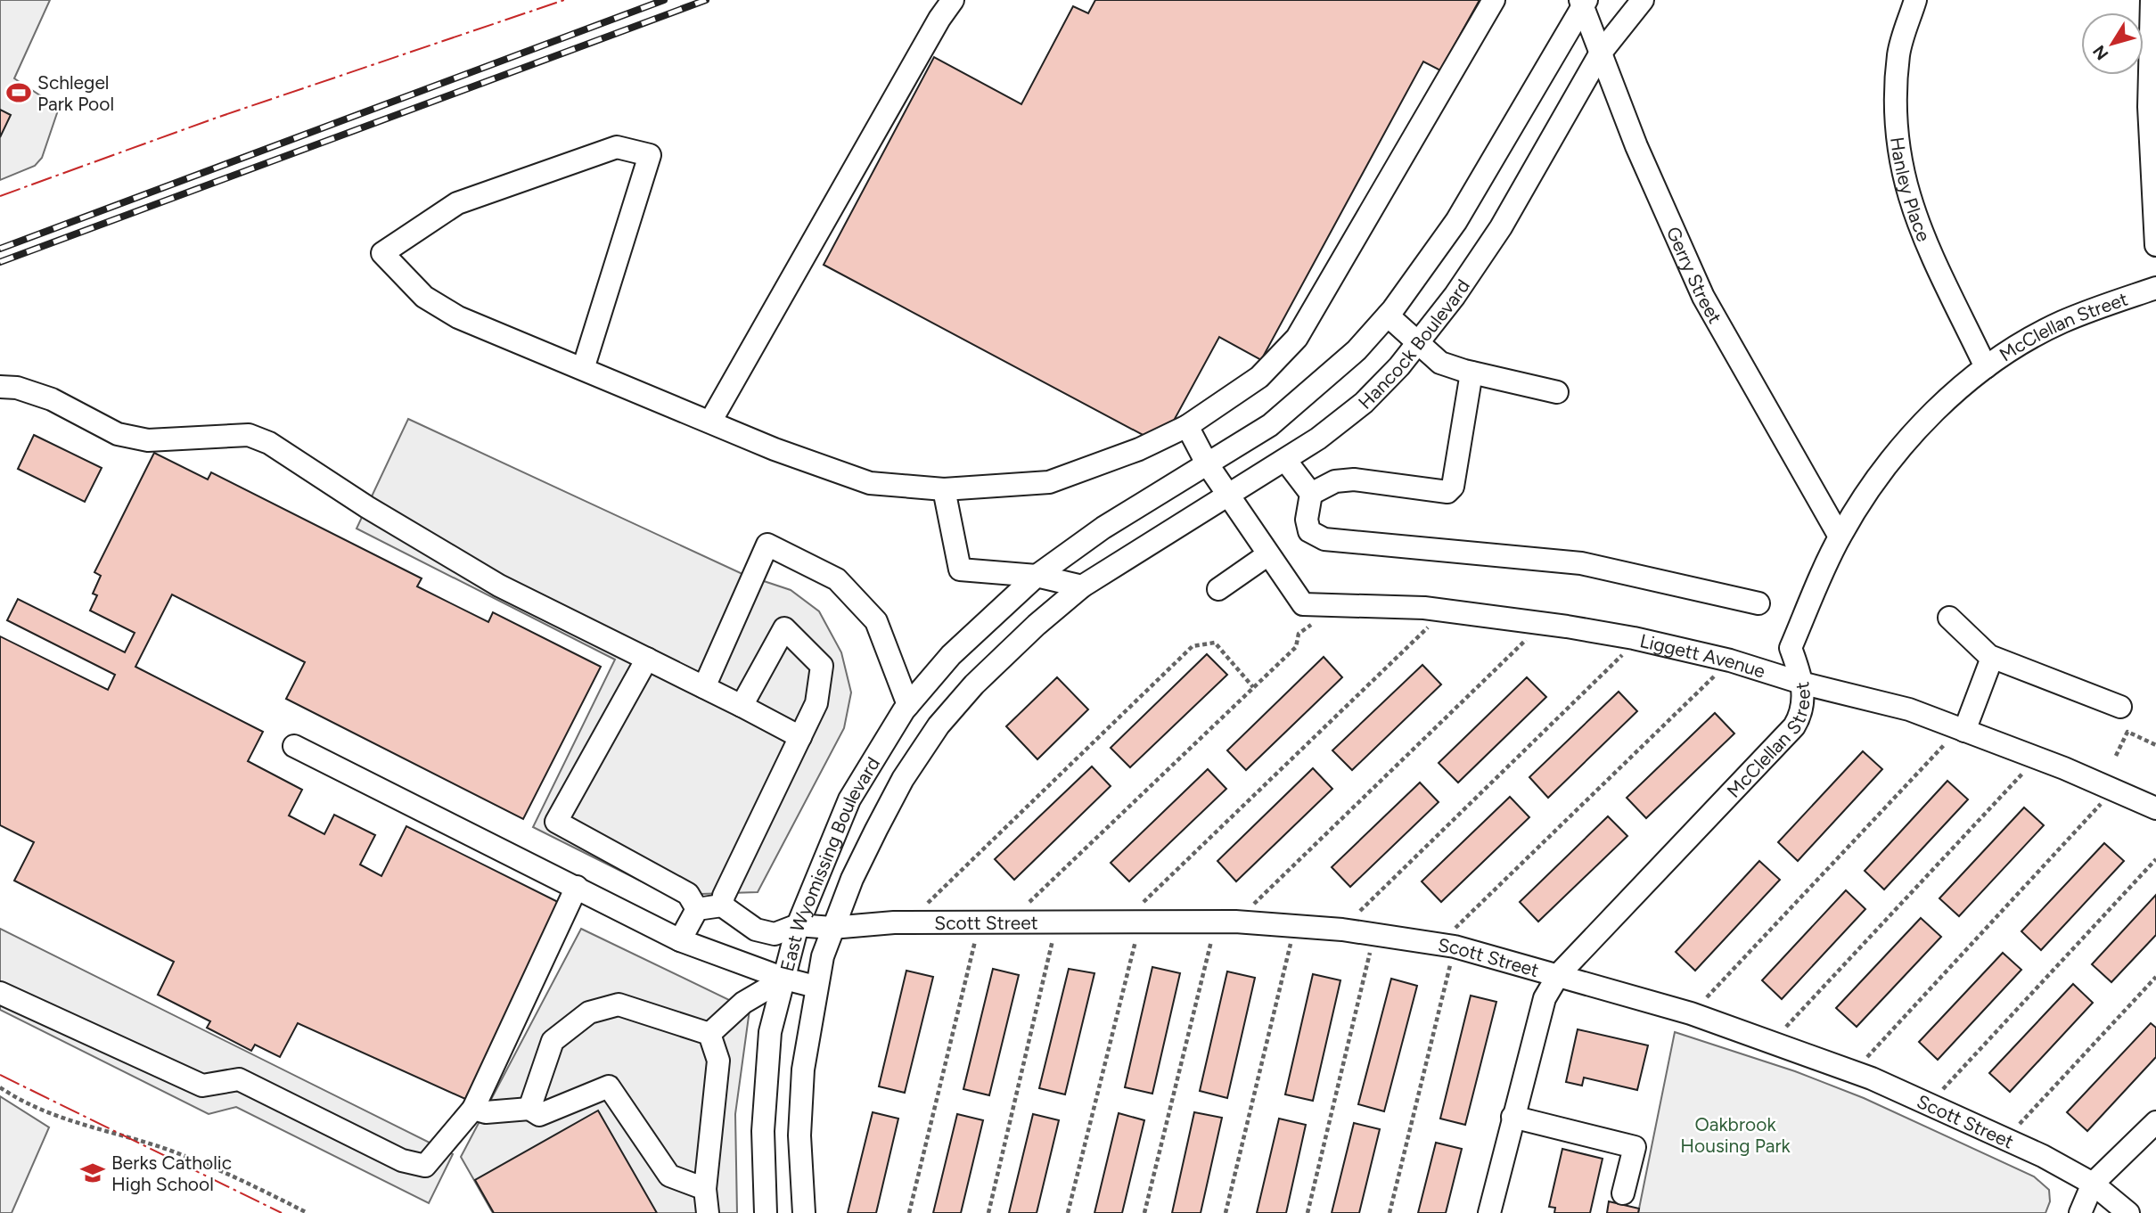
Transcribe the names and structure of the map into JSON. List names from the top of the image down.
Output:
{
  "streets": {
    "street": [
      "Hanley Place",
      "Gerry Street",
      "McClellan Street",
      "Hancock Boulevard",
      "Liggett Avenue",
      "East Wyomissing Boulevard",
      "Scott Street"
    ]
  },
  "crossings": [
    ["Hanley Place", "McClellan Street"],
    ["Gerry Street", "McClellan Street"],
    ["Gerry Street", "Hancock Boulevard"],
    ["McClellan Street", "Liggett Avenue"],
    ["McClellan Street", "Scott Street"],
    ["Hancock Boulevard", "East Wyomissing Boulevard"],
    ["East Wyomissing Boulevard", "Scott Street"]
  ],
  "parks": ["Oakbrook Housing Park"],
  "places": {
    "sports": ["Schlegel Park Pool"],
    "school or university": ["Berks Catholic High School"]
  },
  "north": "bottom left"
}
